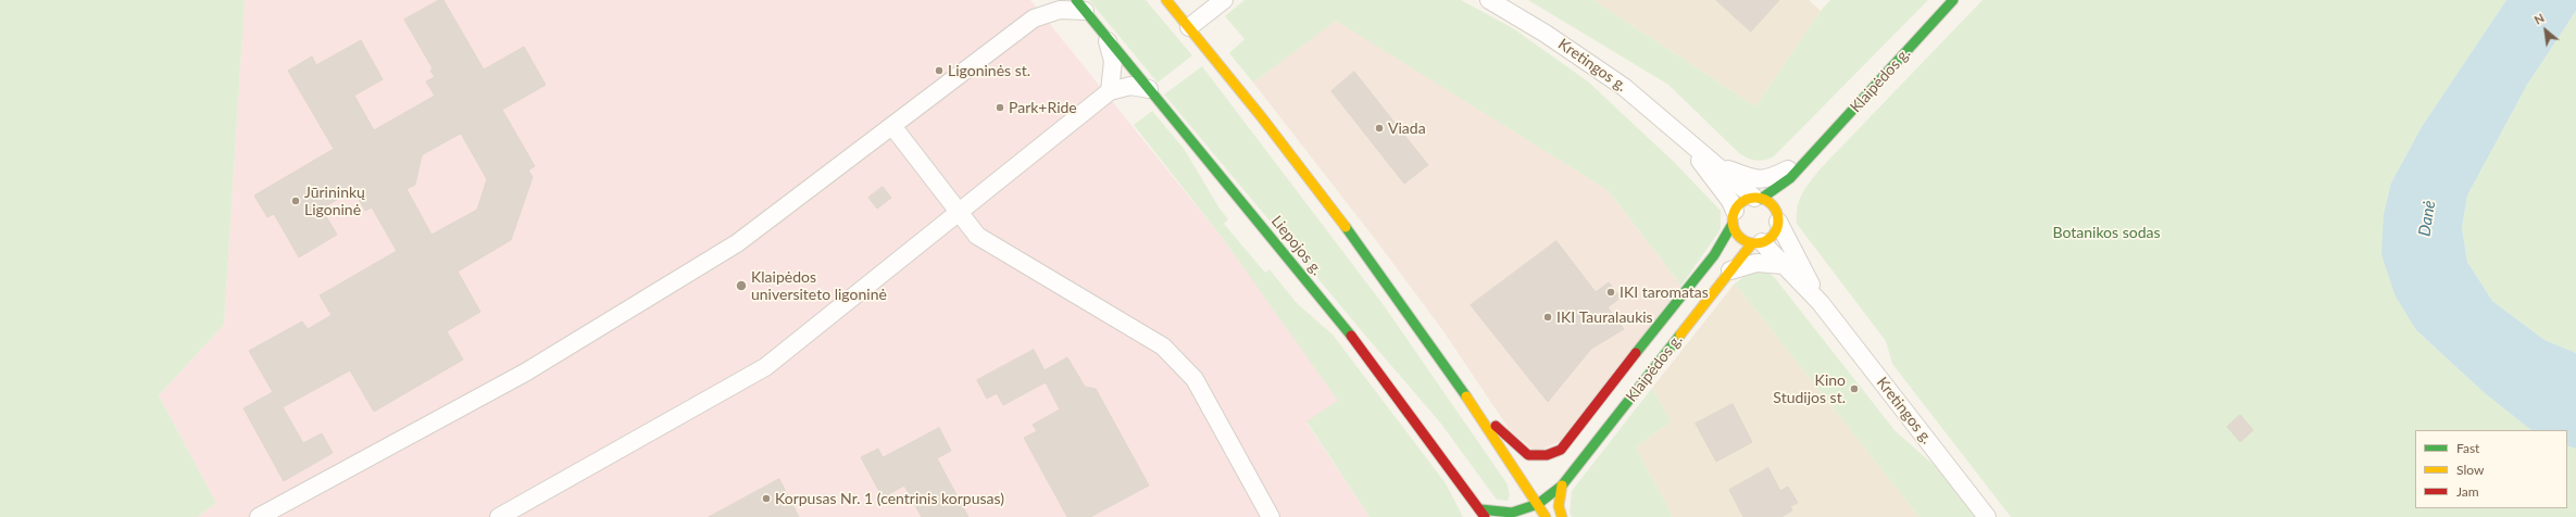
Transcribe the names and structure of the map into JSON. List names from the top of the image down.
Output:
{
  "streets": {
    "main road": ["Klaipėdos g.", "Liepojos g."],
    "street": ["Kretingos g."]
  },
  "crossings": [
    ["Kretingos g.", "Klaipėdos g."],
    ["Klaipėdos g.", "Liepojos g."]
  ],
  "water": ["Danė"],
  "parks": ["Botanikos sodas"],
  "places": [
    "Ligoninės st.",
    "Park+Ride",
    "Viada",
    "Jūrininkų Ligoninė",
    "Klaipėdos universiteto ligoninė",
    "IKI taromatas",
    "IKI Tauralaukis",
    "Kino Studijos st.",
    "Korpusas Nr. 1 (centrinis korpusas)"
  ],
  "legend": ["Fast", "Slow", "Jam"],
  "north": "top left"
}
